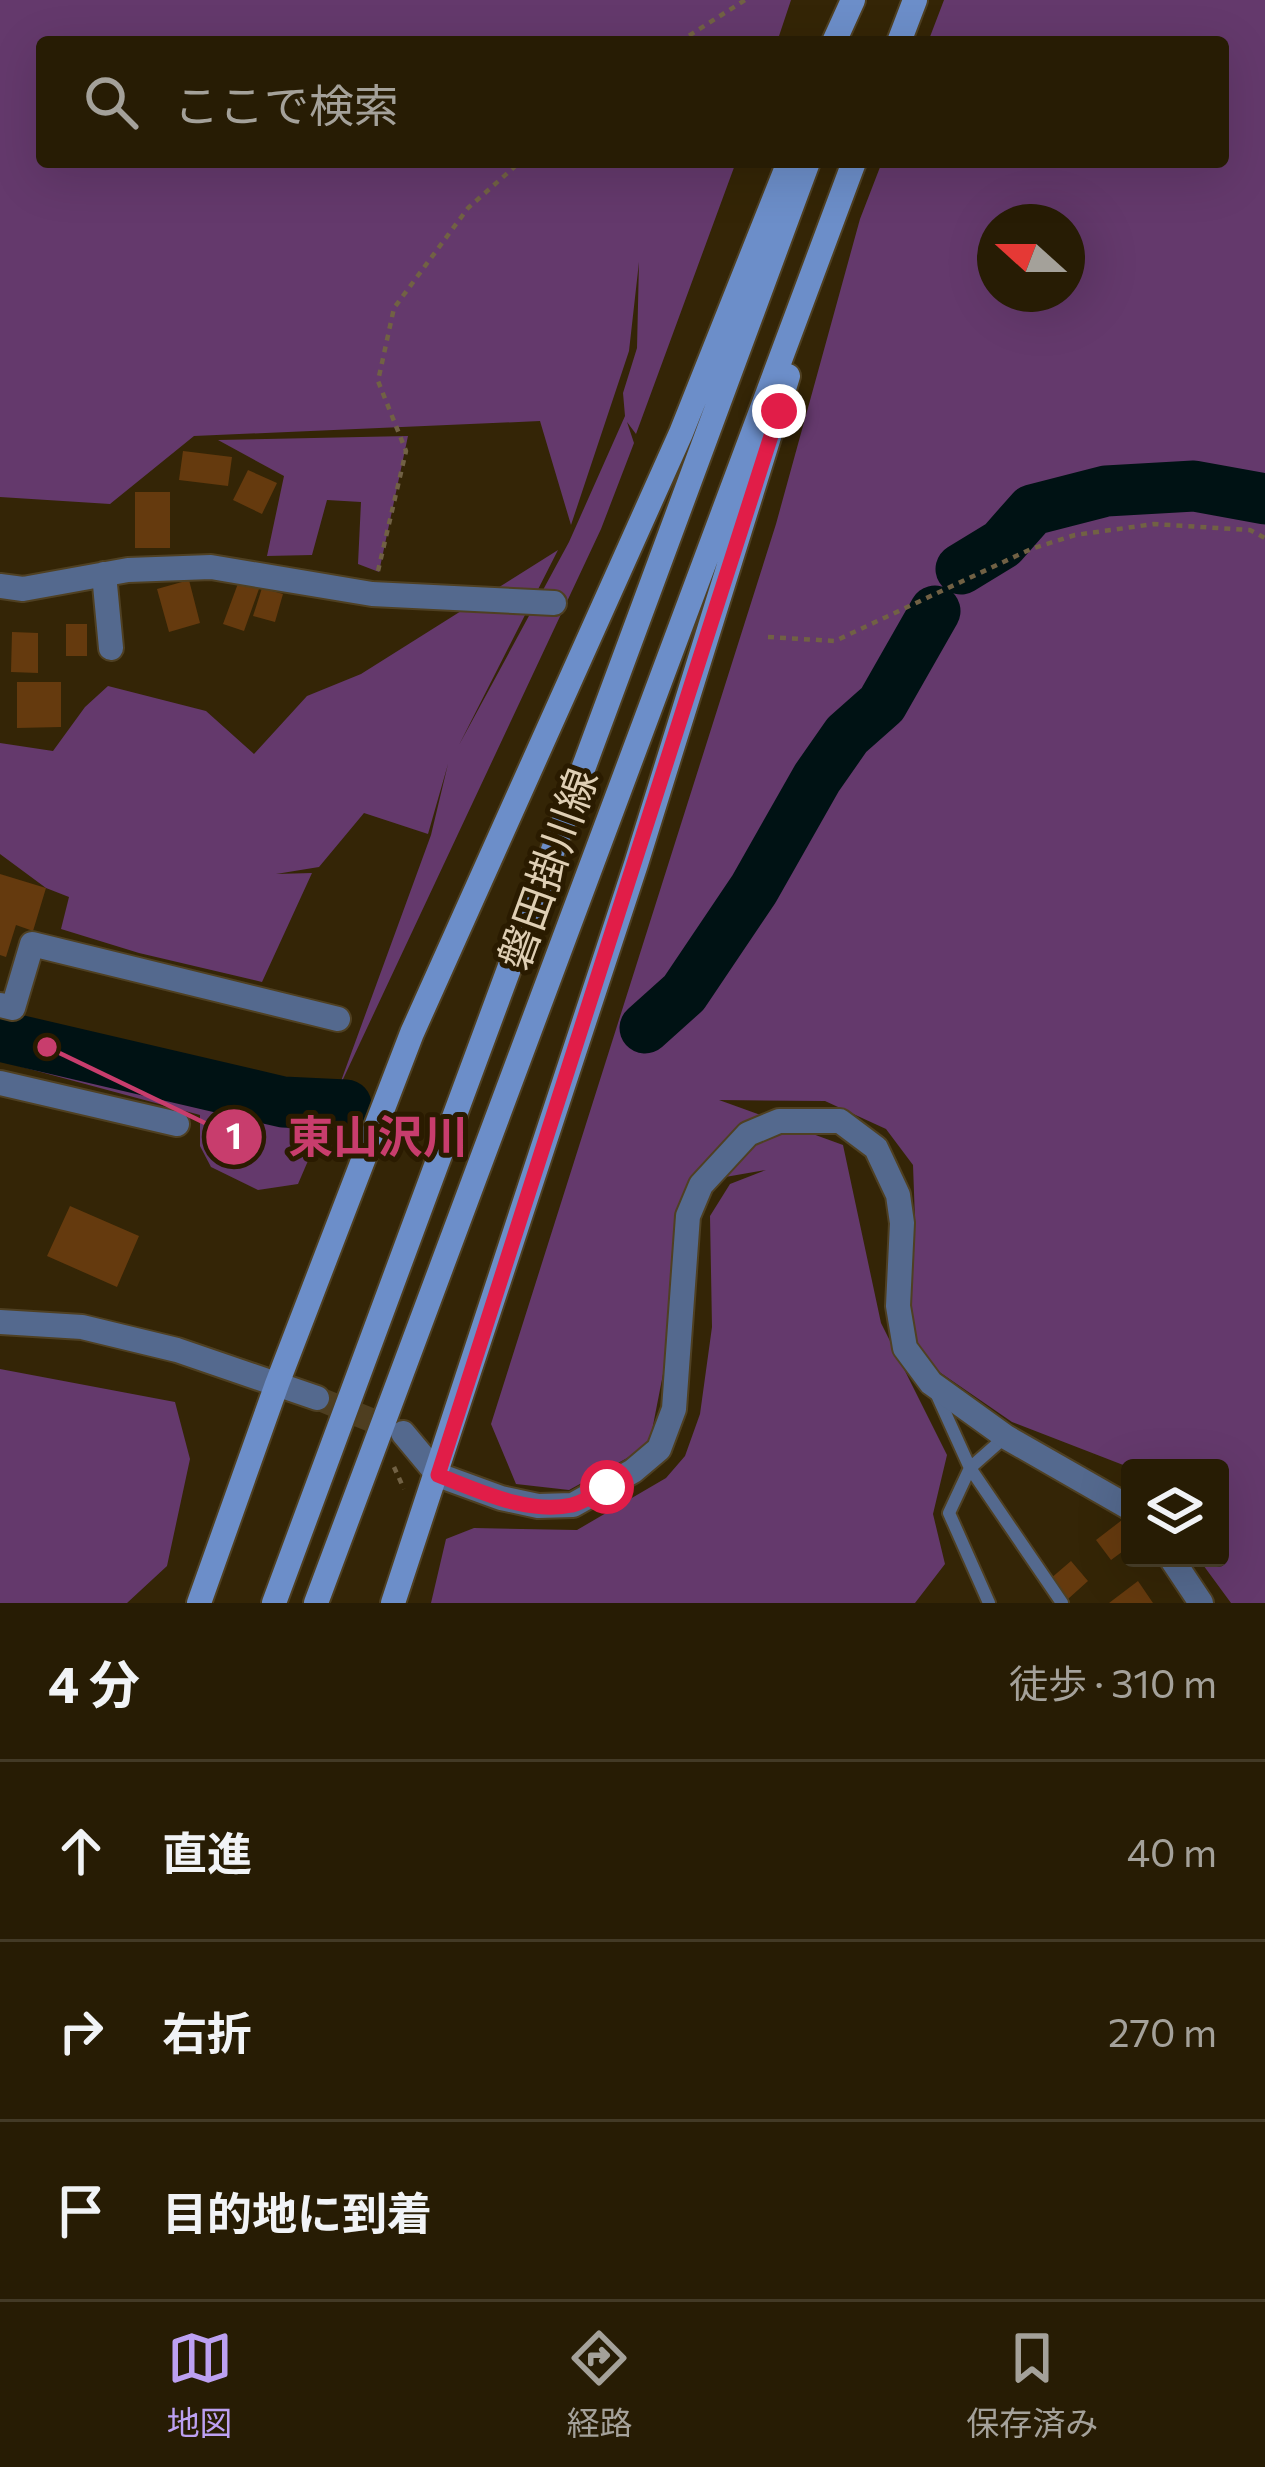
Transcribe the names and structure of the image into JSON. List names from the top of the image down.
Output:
{
  "streets": {
    "main road": ["磐田掛川線"]
  },
  "places": ["東山沢川"],
  "north": "left",
  "page": {
    "search": "ここで検索",
    "heading": ["4 分", "徒歩 · 310 m"],
    "list": [
      ["直進", "40 m"],
      ["右折", "270 m"],
      "目的地に到着"
    ],
    "nav": ["地図", "経路", "保存済み"]
  }
}
